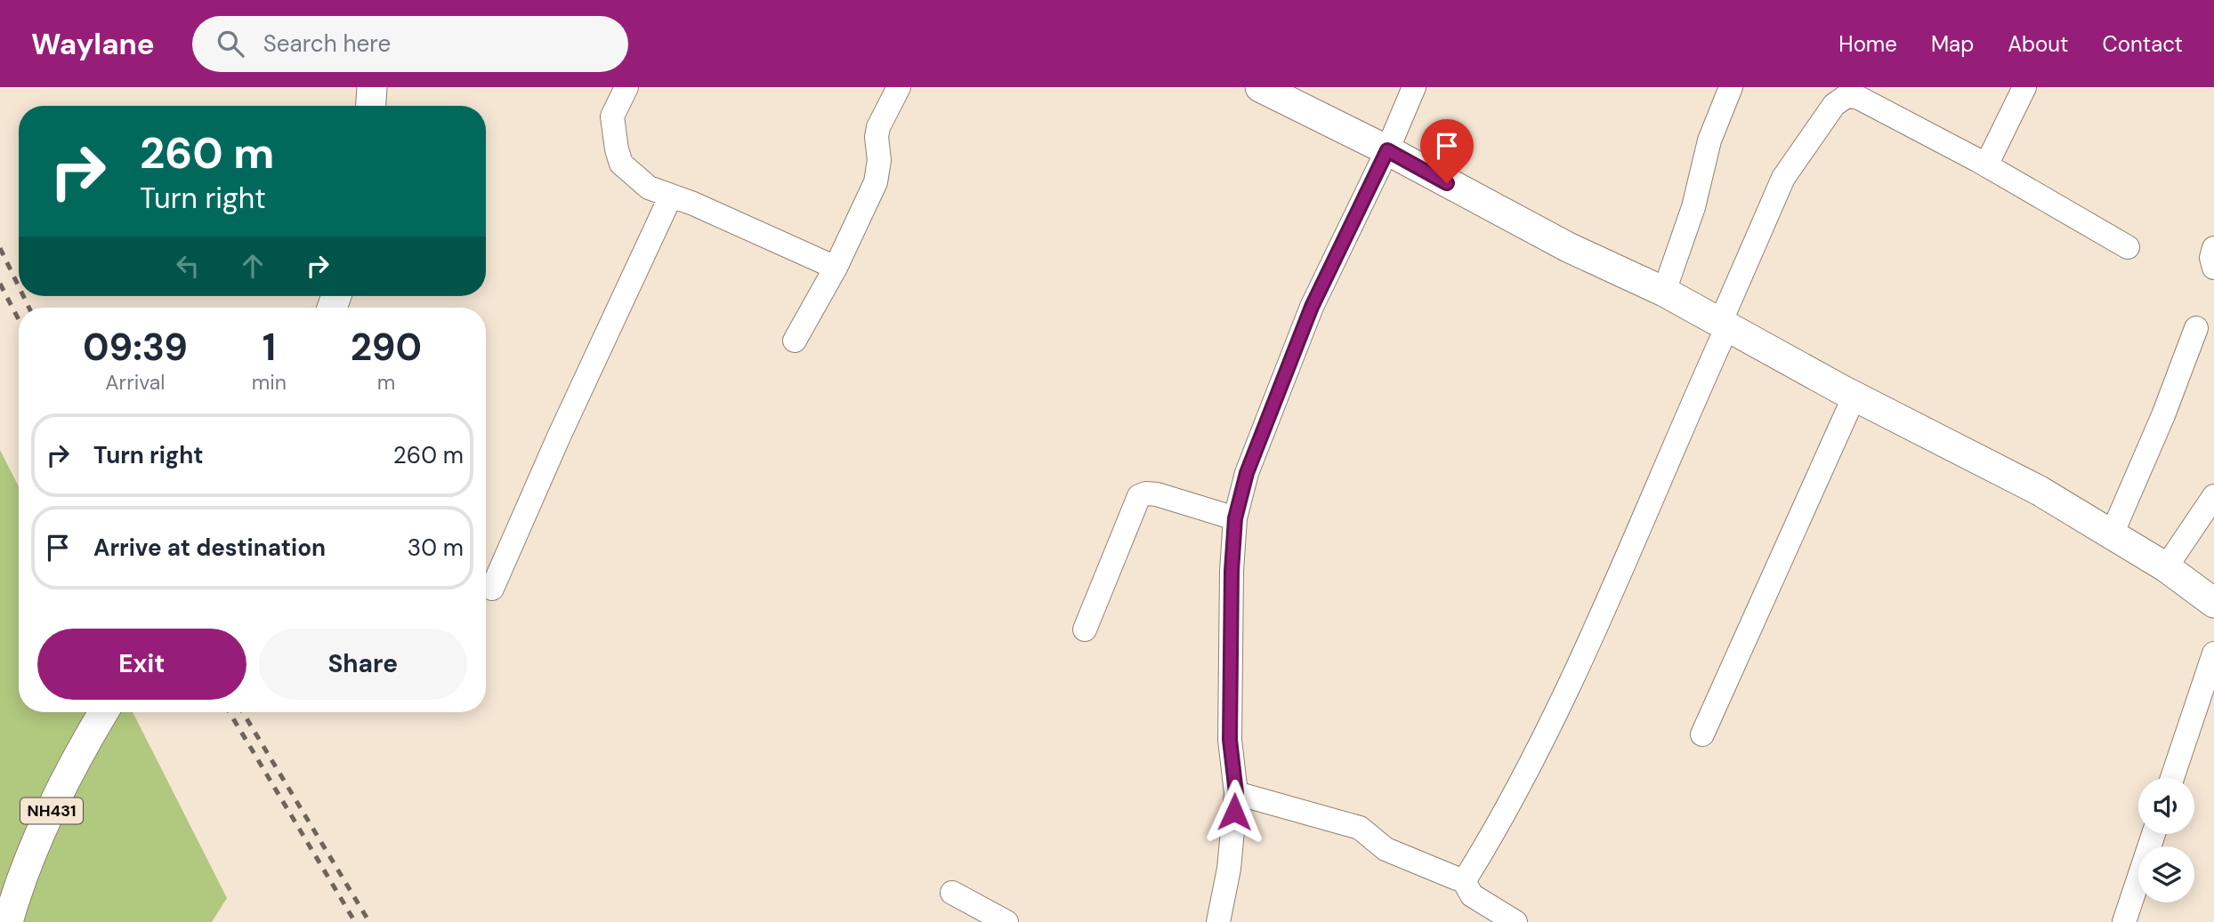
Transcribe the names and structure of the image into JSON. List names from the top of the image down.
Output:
{
  "streets": {
    "main road": ["NH431"]
  },
  "page": {
    "header": "Waylane",
    "search": "Search here",
    "nav": [
      "Home",
      "Map",
      "About",
      "Contact"
    ],
    "turn": ["260 m", "Turn right"],
    "eta": [
      "09:39",
      "Arrival",
      "1",
      "min",
      "290",
      "m"
    ],
    "list": [
      {
        "name": "Turn right",
        "value": "260 m"
      },
      {
        "name": "Arrive at destination",
        "value": "30 m"
      }
    ],
    "buttons": ["Exit", "Share"]
  }
}
